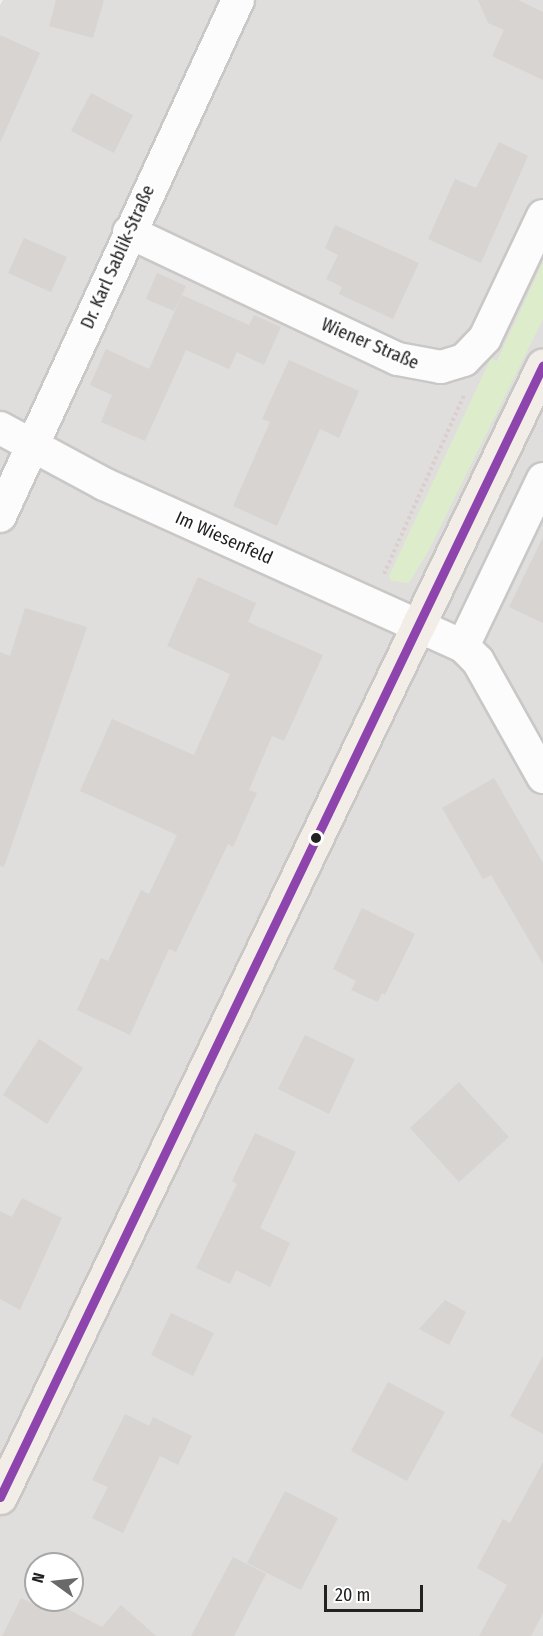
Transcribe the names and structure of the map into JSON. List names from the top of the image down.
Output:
{
  "streets": {
    "street": ["Dr. Karl Sablik-Straße", "Wiener Straße", "Im Wiesenfeld"]
  },
  "crossings": [
    ["Dr. Karl Sablik-Straße", "Wiener Straße"],
    ["Dr. Karl Sablik-Straße", "Im Wiesenfeld"]
  ],
  "scale_bar": "20 m",
  "north": "left"
}
